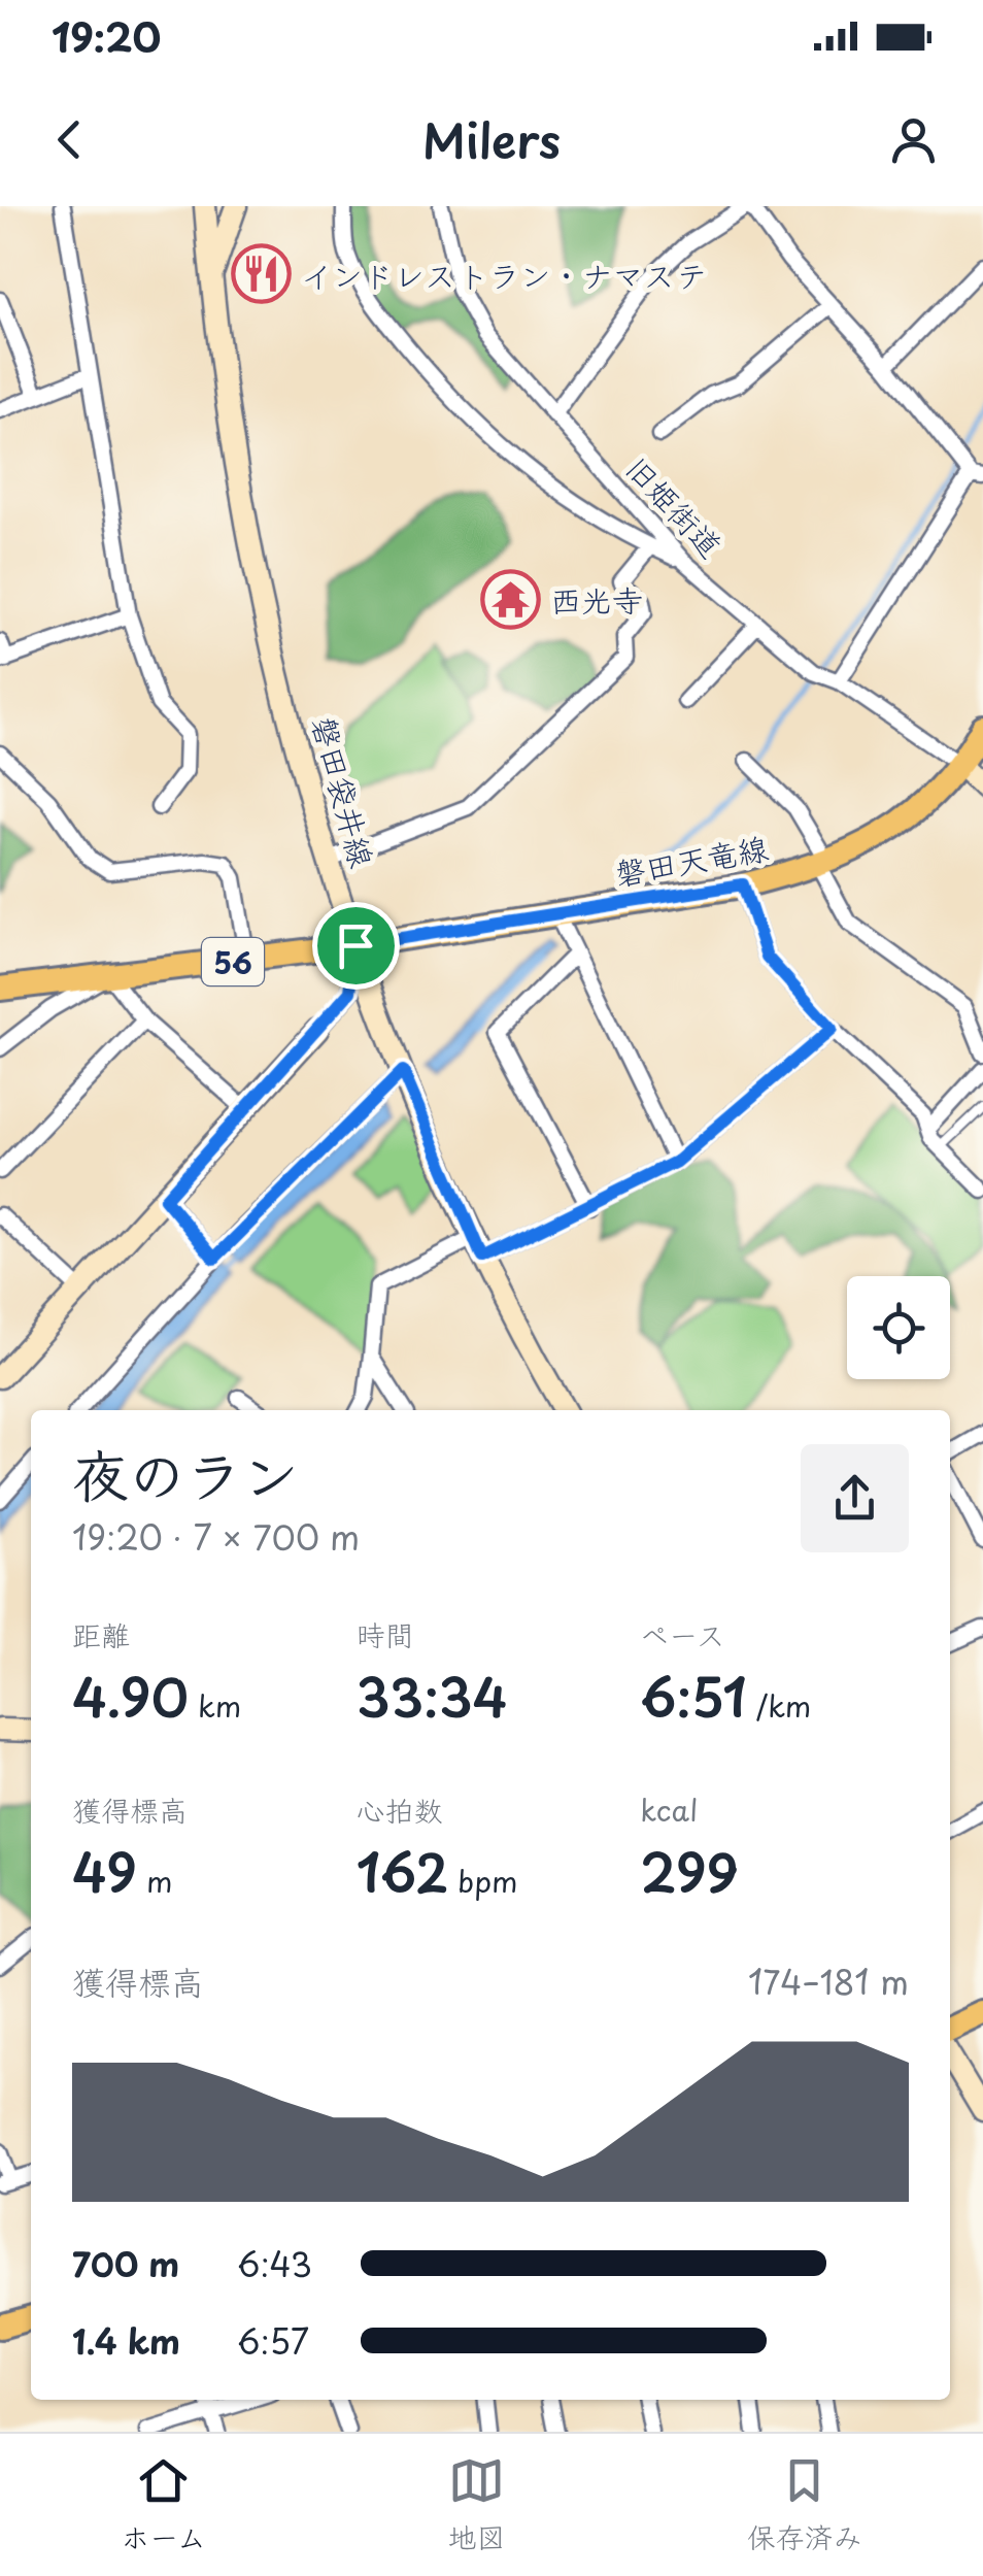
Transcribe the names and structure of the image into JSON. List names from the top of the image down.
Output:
{
  "streets": {
    "main road": ["磐田袋井線", "磐田天竜線", "56"],
    "street": ["旧姫街道"]
  },
  "crossings": [
    ["旧姫街道", "磐田天竜線"],
    ["磐田袋井線", "磐田天竜線"],
    ["磐田袋井線", "56"],
    ["磐田天竜線", "56"]
  ],
  "places": {
    "restaurant": ["インドレストラン・ナマステ"],
    "temple": ["西光寺"]
  },
  "page": {
    "status": "19:20",
    "header": "Milers",
    "heading": ["夜のラン", "19:20 · 7 × 700 m"],
    "stats": [
      ["距離", "4.90 km"],
      ["時間", "33:34"],
      ["ペース", "6:51 /km"],
      ["獲得標高", "49 m"],
      ["心拍数", "162 bpm"],
      ["kcal", "299"]
    ],
    "chart": ["獲得標高", "174–181 m"],
    "list": [
      {
        "name": "700 m",
        "note": "6:43"
      },
      {
        "name": "1.4 km",
        "note": "6:57"
      }
    ],
    "tabs": ["ホーム", "地図", "保存済み"]
  }
}
